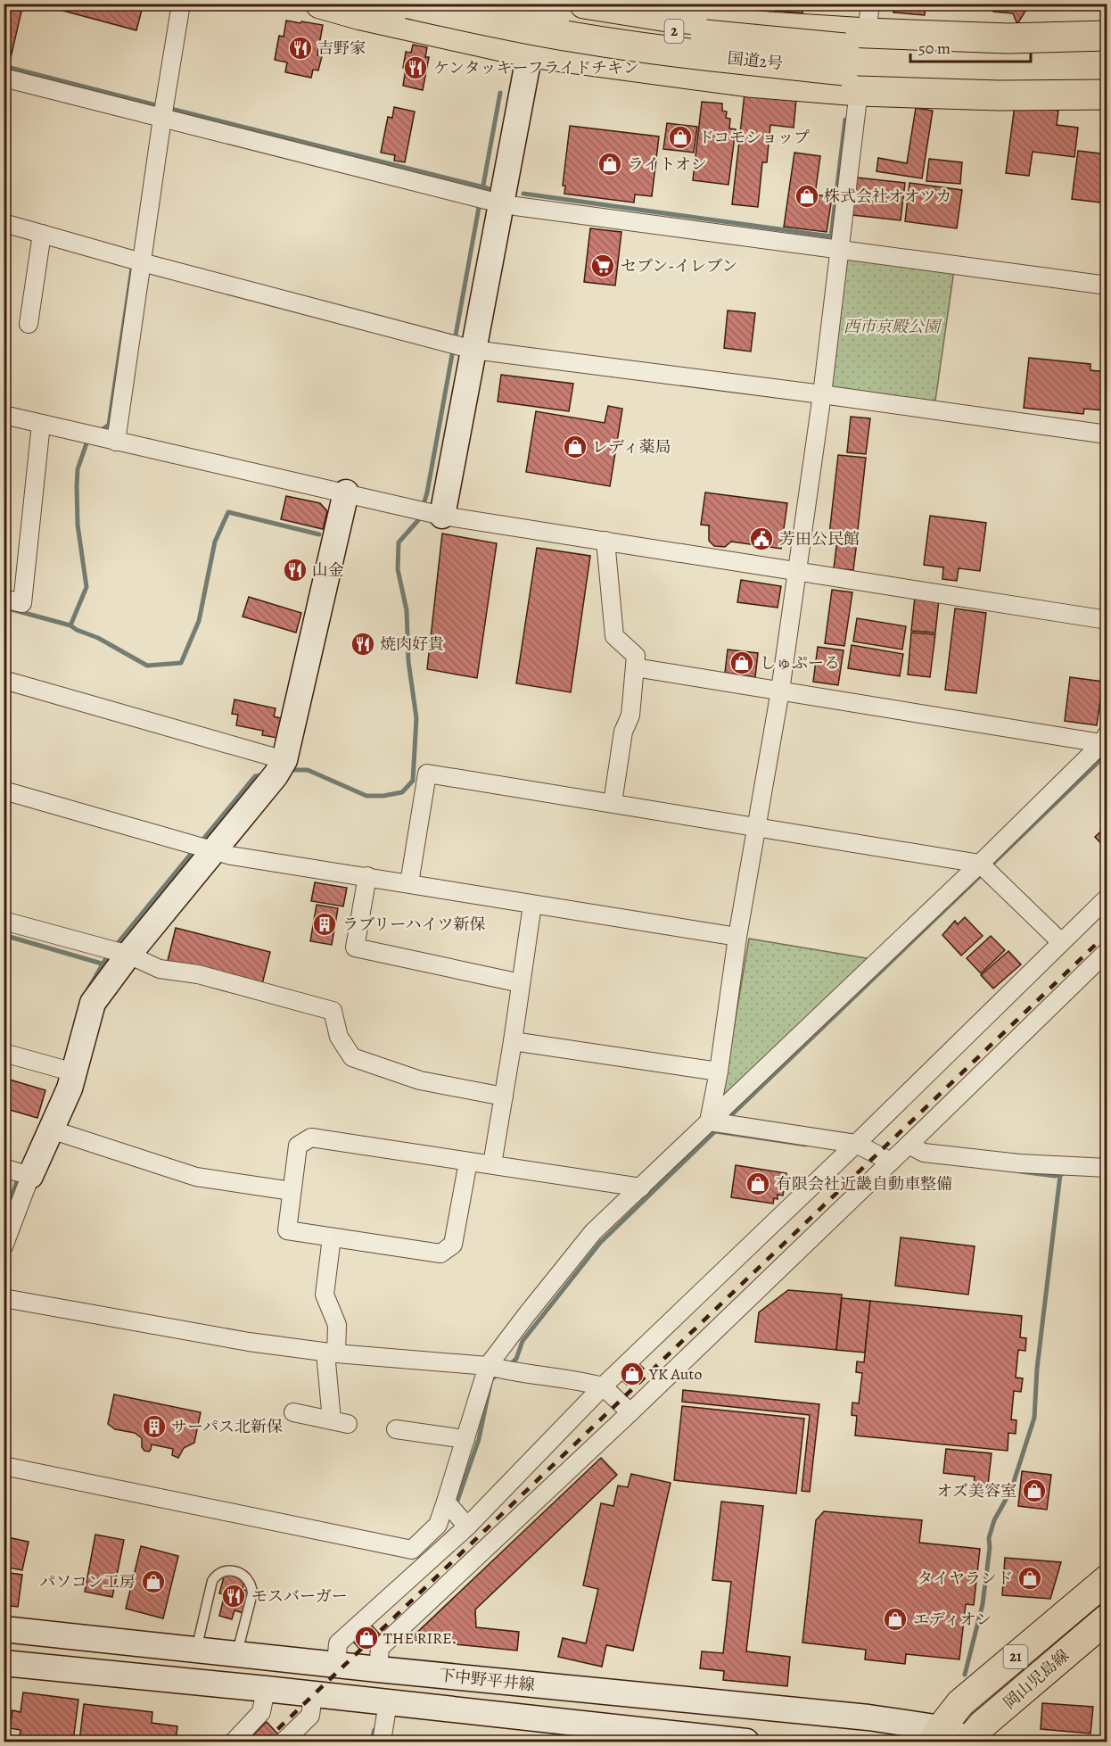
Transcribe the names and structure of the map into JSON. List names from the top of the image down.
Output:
{
  "streets": {
    "highway": ["2", "国道2号"],
    "main road": ["21", "岡山児島線"],
    "street": ["下中野平井線"]
  },
  "crossings": [
    ["岡山児島線", "下中野平井線"]
  ],
  "parks": ["西市京殿公園"],
  "places": {
    "restaurant": [
      "吉野家",
      "ケンタッキーフライドチキン",
      "山金",
      "焼肉好貴",
      "モスバーガー"
    ],
    "shop": [
      "ドコモショップ",
      "ライトオン",
      "株式会社オオツカ",
      "レディ薬局",
      "しゅぷーる",
      "有限会社近畿自動車整備",
      "YK Auto",
      "オズ美容室",
      "タイヤランド",
      "パソコン工房",
      "エディオン",
      "THE RIRE."
    ],
    "supermarket": ["セブン-イレブン"],
    "public building": ["芳田公民館"],
    "building": ["ラブリーハイツ新保", "サーパス北新保"]
  },
  "scale_bar": "50 m"
}
